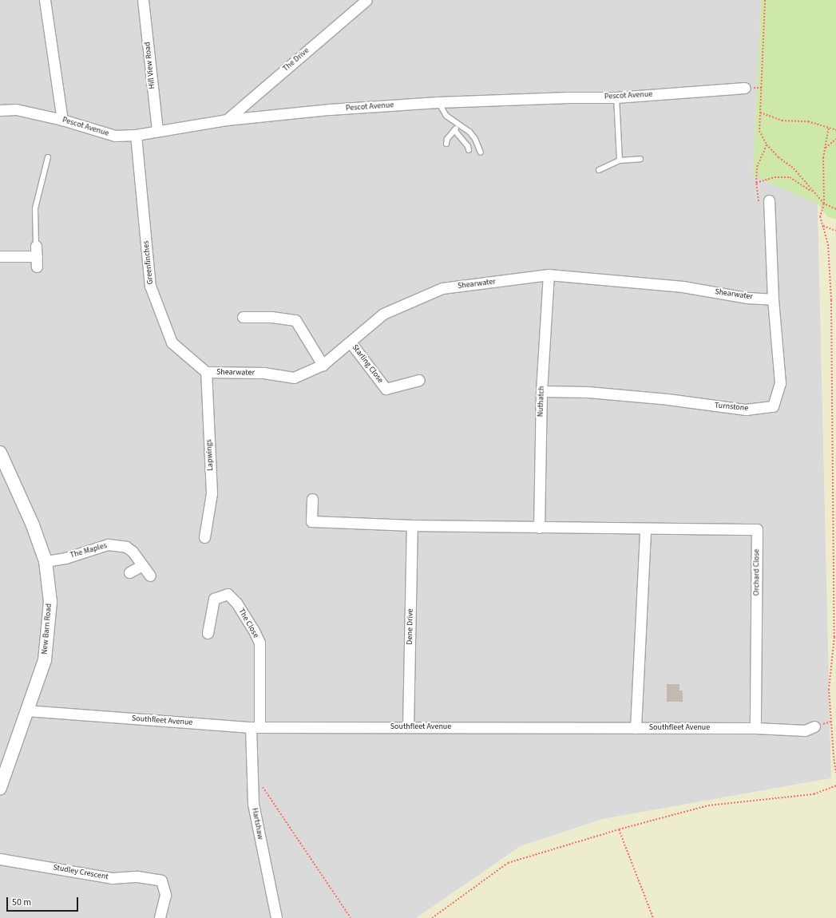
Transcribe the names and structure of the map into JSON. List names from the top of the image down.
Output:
{
  "streets": {
    "street": [
      "The Drive",
      "Hill View Road",
      "Pescot Avenue",
      "Greenfinches",
      "Shearwater",
      "Starling Close",
      "Nuthatch",
      "Turnstone",
      "Lapwings",
      "The Maples",
      "Orchard Close",
      "The Close",
      "Dene Drive",
      "New Barn Road",
      "Southfleet Avenue",
      "Hartshaw",
      "Studley Crescent"
    ]
  },
  "crossings": [
    ["The Drive", "Pescot Avenue"],
    ["Hill View Road", "Pescot Avenue"],
    ["Pescot Avenue", "Greenfinches"],
    ["Greenfinches", "Shearwater"],
    ["Greenfinches", "Lapwings"],
    ["Shearwater", "Starling Close"],
    ["Shearwater", "Nuthatch"],
    ["Shearwater", "Turnstone"],
    ["Shearwater", "Lapwings"],
    ["Nuthatch", "Turnstone"],
    ["Nuthatch", "Orchard Close"],
    ["The Maples", "New Barn Road"],
    ["Orchard Close", "Southfleet Avenue"],
    ["The Close", "Southfleet Avenue"],
    ["The Close", "Hartshaw"],
    ["Dene Drive", "Southfleet Avenue"],
    ["New Barn Road", "Southfleet Avenue"],
    ["Southfleet Avenue", "Hartshaw"]
  ],
  "scale_bar": "50 m"
}
